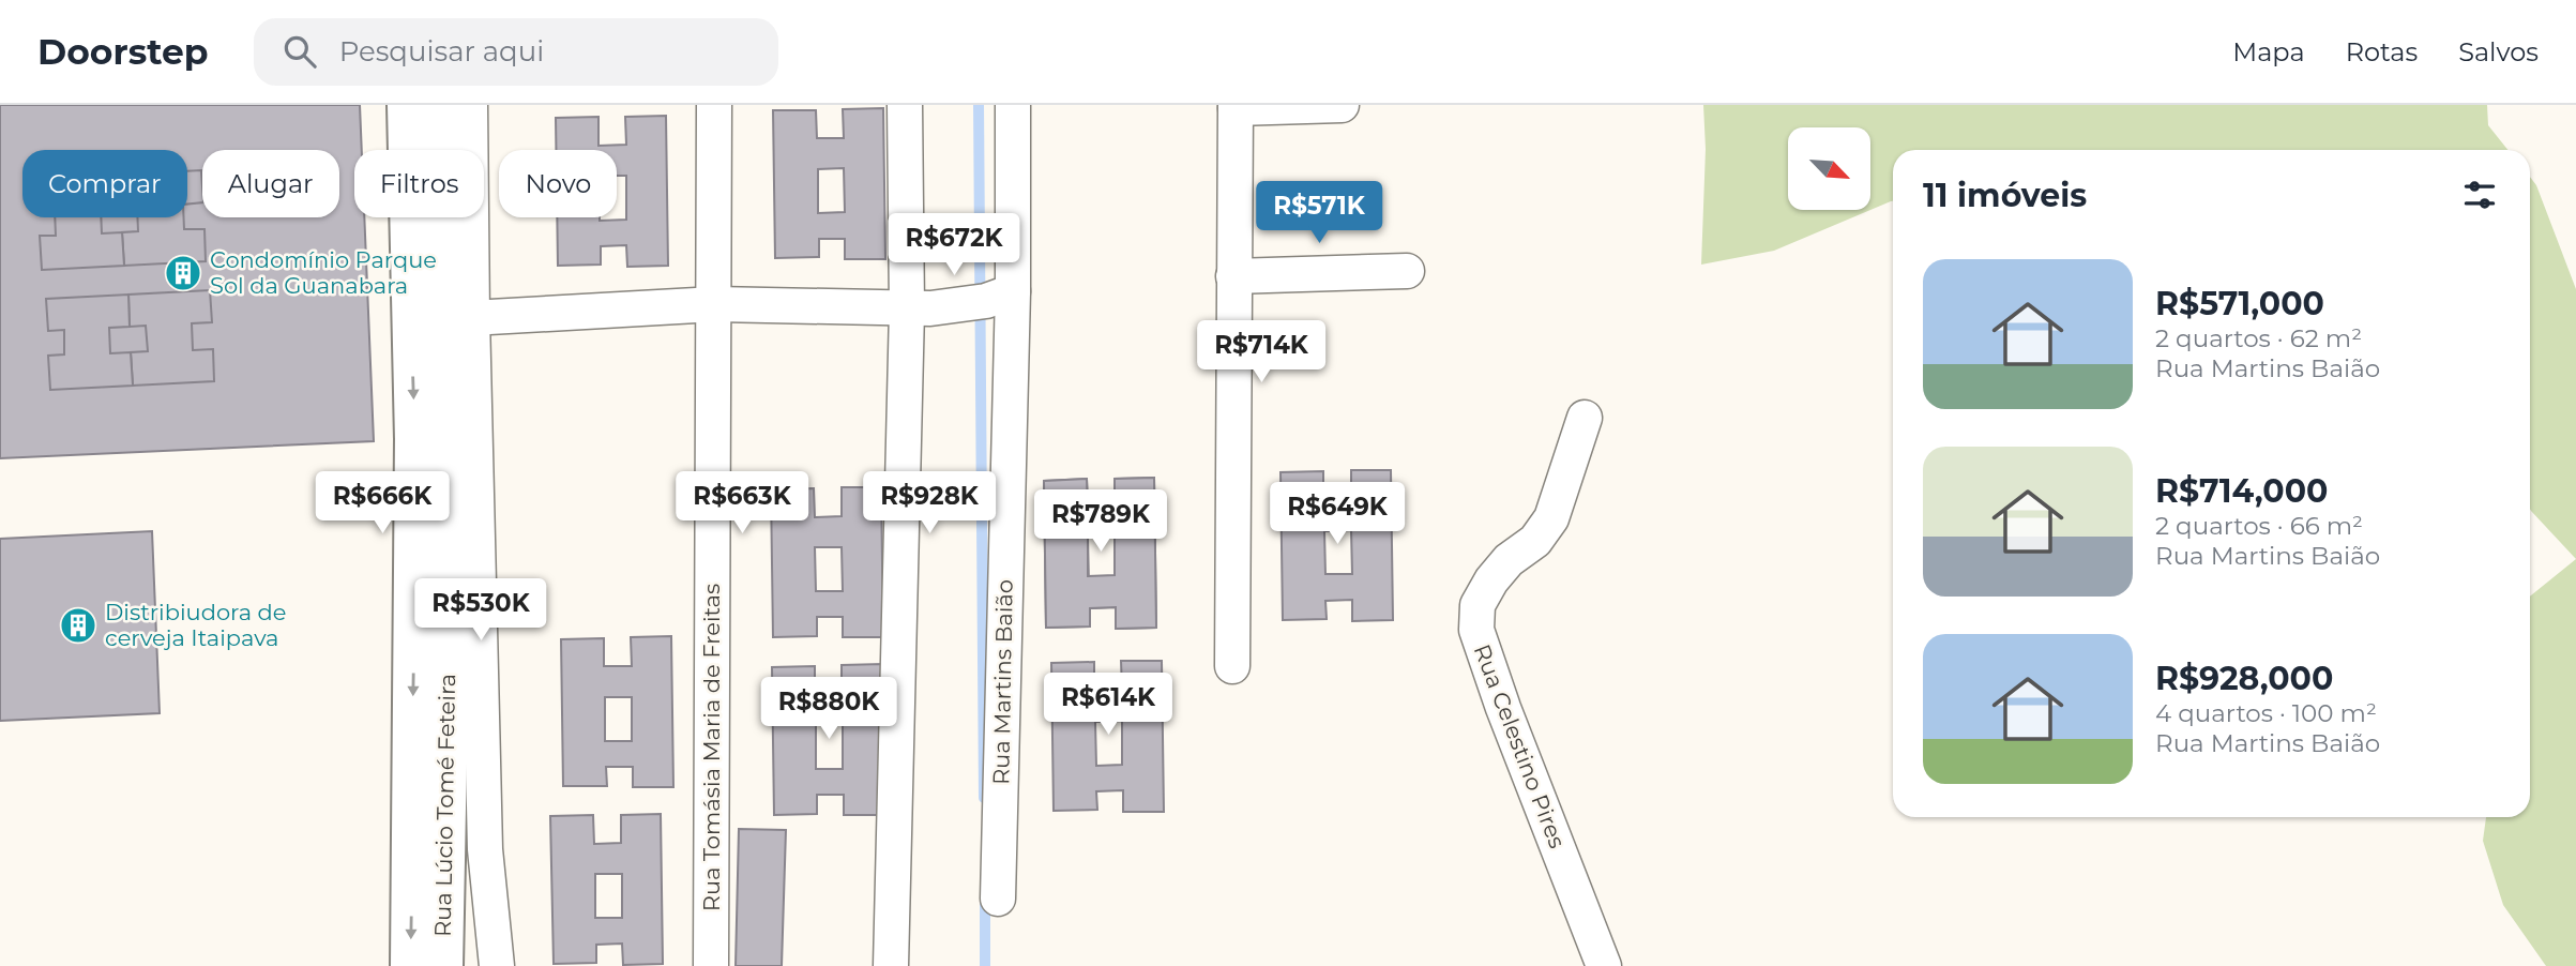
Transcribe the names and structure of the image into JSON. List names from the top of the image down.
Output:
{
  "streets": {
    "main road": ["Rua Lúcio Tomé Feteira"],
    "street": ["Rua Martins Baião", "Rua Celestino Pires", "Rua Tomásia Maria de Freitas"]
  },
  "places": {
    "building": ["Condomínio Parque Sol da Guanabara", "Distribiudora de cerveja Itaipava"]
  },
  "north": "bottom right",
  "page": {
    "header": "Doorstep",
    "search": "Pesquisar aqui",
    "nav": ["Mapa", "Rotas", "Salvos"],
    "chip": [
      "Comprar",
      "Alugar",
      "Filtros",
      "Novo"
    ],
    "heading": "11 imóveis",
    "price": [
      "R$571K",
      "R$672K",
      "R$714K",
      "R$666K",
      "R$663K",
      "R$928K",
      "R$649K",
      "R$789K",
      "R$530K",
      "R$614K",
      "R$880K"
    ],
    "list": [
      {
        "name": "R$571,000",
        "note": "2 quartos · 62 m² · Rua Martins Baião"
      },
      {
        "name": "R$714,000",
        "note": "2 quartos · 66 m² · Rua Martins Baião"
      },
      {
        "name": "R$928,000",
        "note": "4 quartos · 100 m² · Rua Martins Baião"
      }
    ]
  }
}
